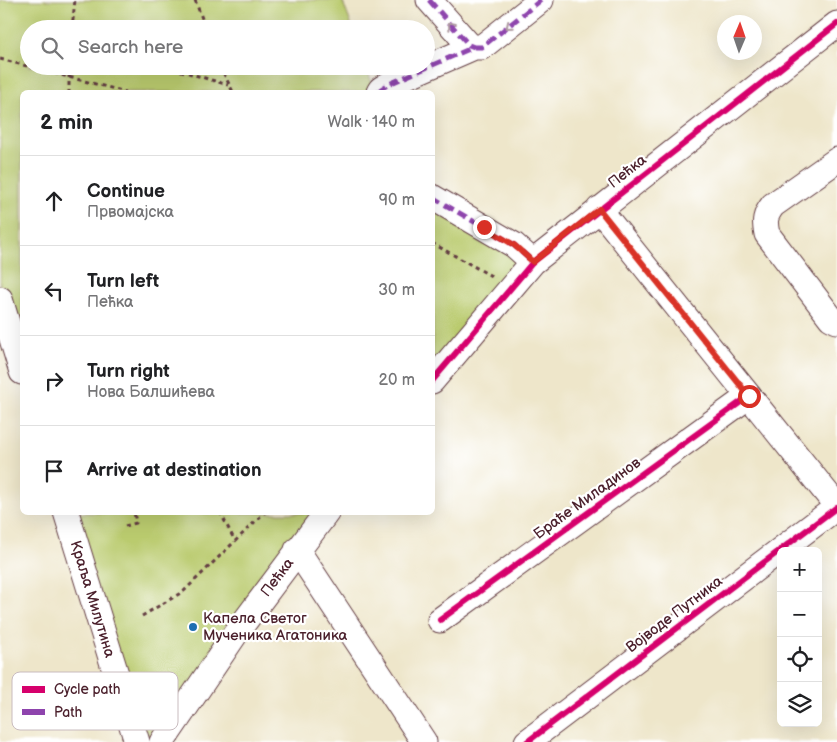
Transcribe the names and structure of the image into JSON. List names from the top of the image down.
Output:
{
  "streets": {
    "street": [
      "Пећка",
      "Браће Миладинов",
      "Краља Милутина",
      "Војводе Путника"
    ]
  },
  "places": ["Капела Светог Мученика Агатоника"],
  "legend": ["Cycle path", "Path"],
  "north": "top",
  "page": {
    "search": "Search here",
    "heading": ["2 min", "Walk · 140 m"],
    "list": [
      ["Continue", "Првомајска", "90 m"],
      ["Turn left", "Пећка", "30 m"],
      ["Turn right", "Нова Балшићева", "20 m"],
      "Arrive at destination"
    ],
    "map_buttons": ["+", "−"]
  }
}
